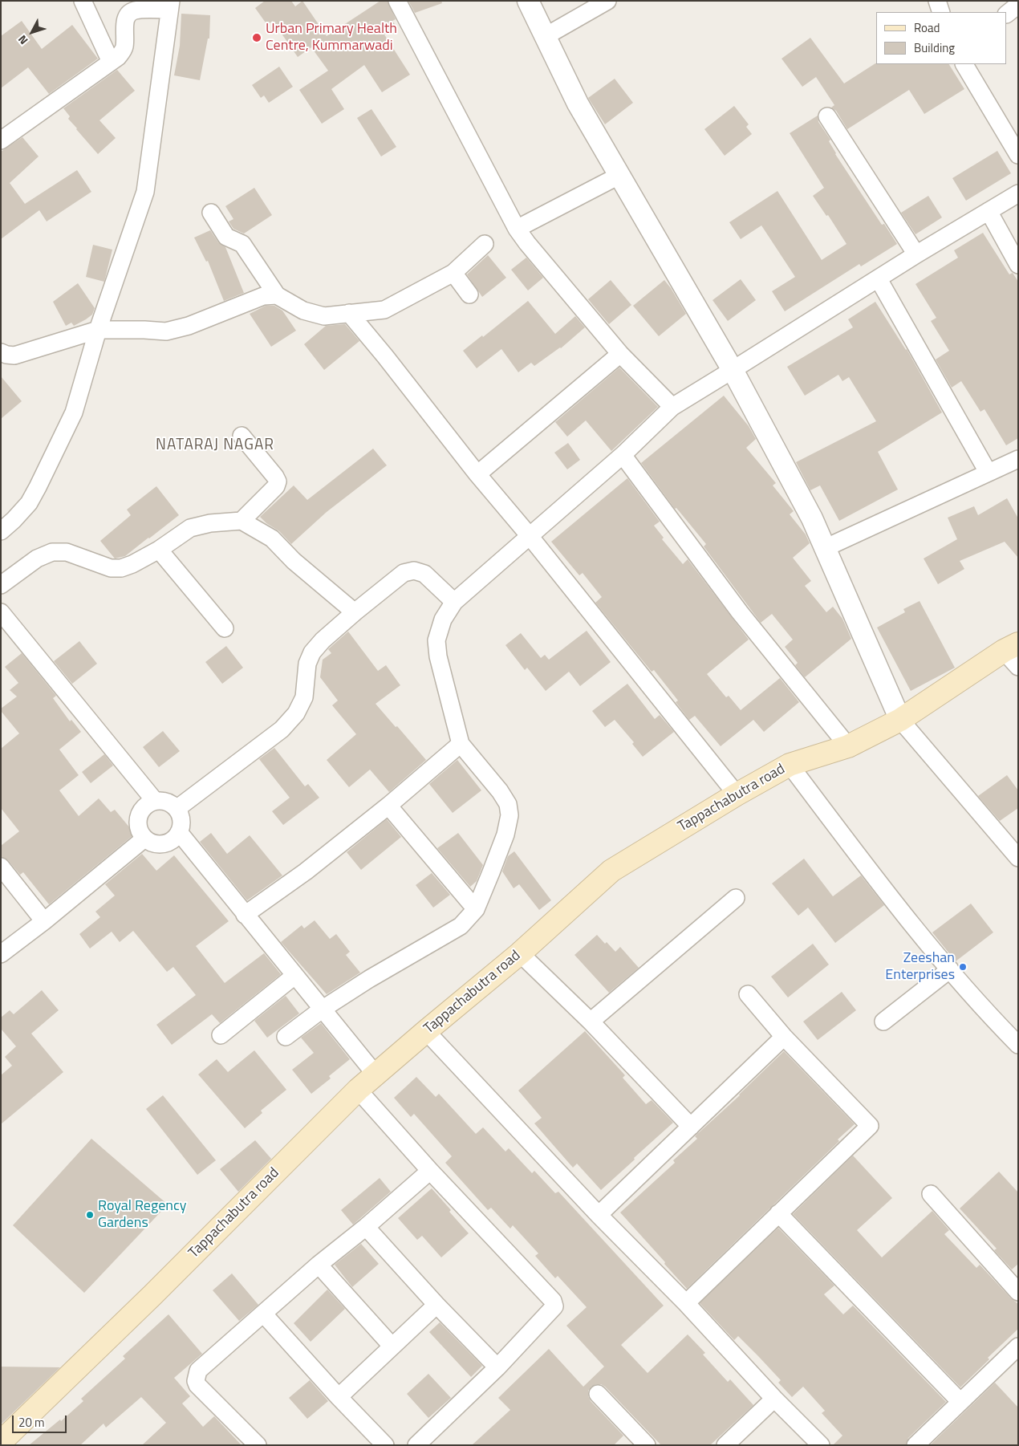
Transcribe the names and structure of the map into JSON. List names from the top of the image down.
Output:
{
  "streets": {
    "main road": ["Tappachabutra road"]
  },
  "districts": ["NATARAJ NAGAR"],
  "places": ["Urban Primary Health Centre, Kummarwadi", "Zeeshan Enterprises", "Royal Regency Gardens"],
  "legend": ["Road", "Building"],
  "scale_bar": "20 m",
  "north": "bottom left"
}
